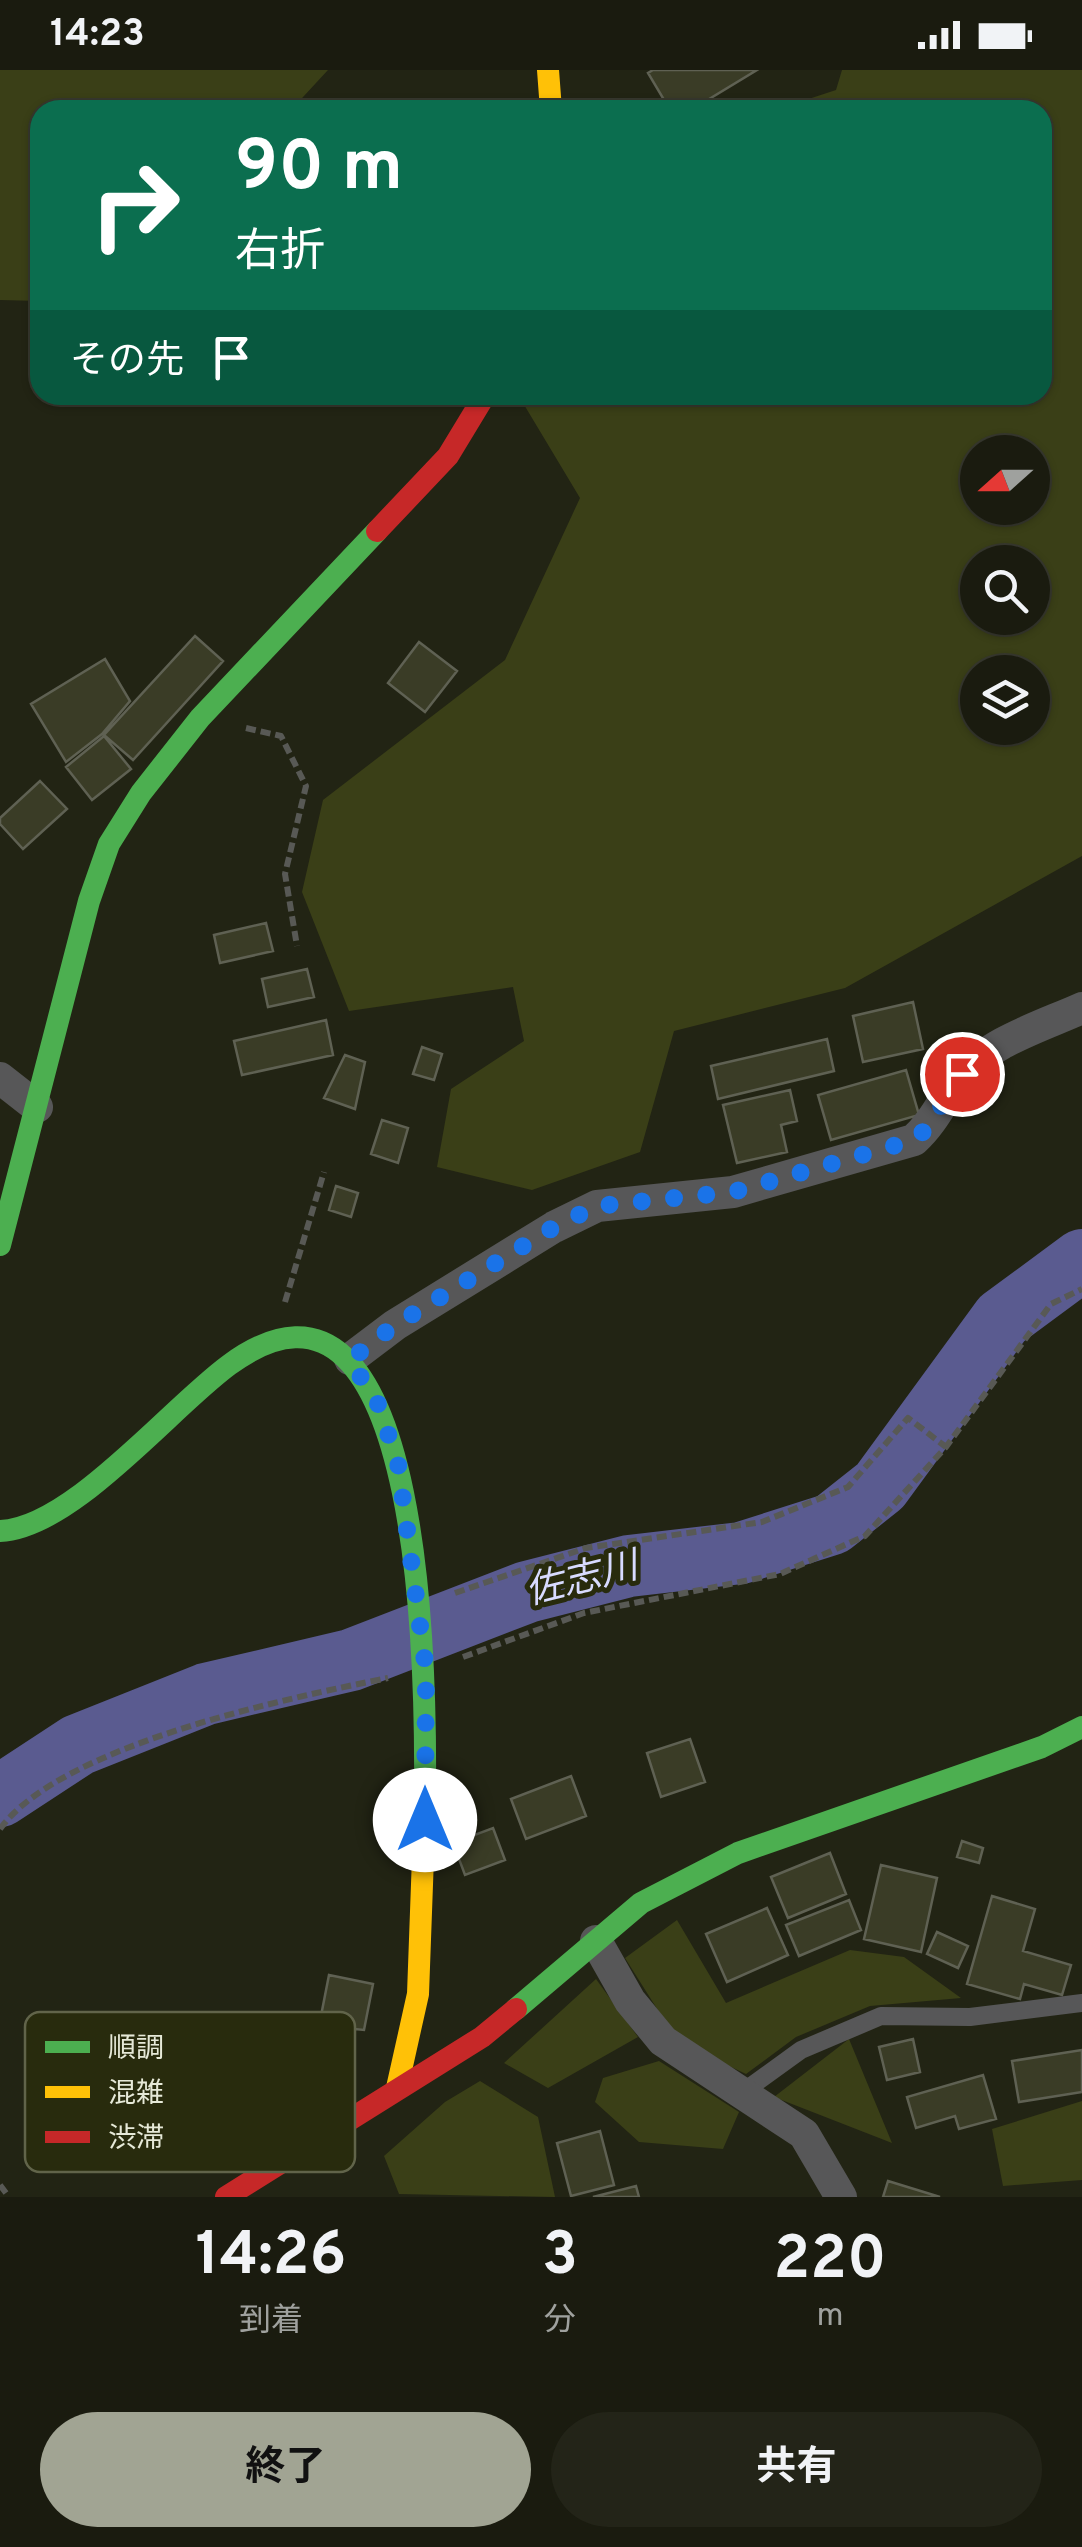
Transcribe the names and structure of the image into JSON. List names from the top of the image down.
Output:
{
  "water": ["佐志川"],
  "legend": ["順調", "混雑", "渋滞"],
  "north": "left",
  "page": {
    "status": "14:23",
    "turn": ["90 m", "右折"],
    "then": "その先",
    "eta": [
      "14:26",
      "到着",
      "3",
      "分",
      "220",
      "m"
    ],
    "buttons": ["終了", "共有"]
  }
}
